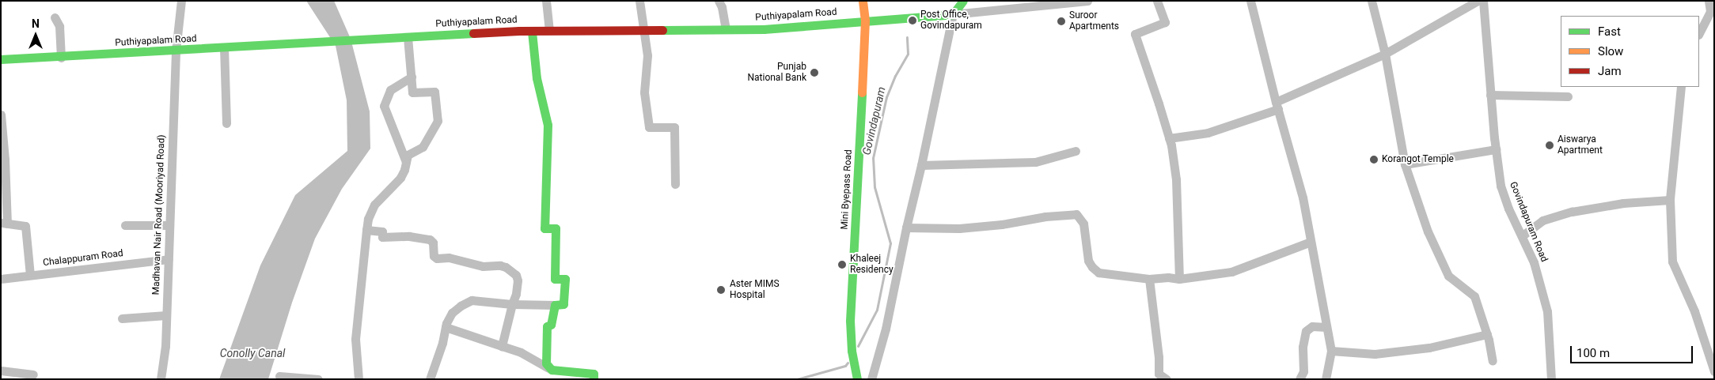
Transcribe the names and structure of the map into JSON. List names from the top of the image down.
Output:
{
  "streets": {
    "street": [
      "Puthiyapalam Road",
      "Mini Byepass Road",
      "Madhavan Nair Road (Mooriyad Road)",
      "Govindapuram Road",
      "Chalappuram Road"
    ]
  },
  "crossings": [
    ["Puthiyapalam Road", "Mini Byepass Road"],
    ["Puthiyapalam Road", "Madhavan Nair Road (Mooriyad Road)"],
    ["Madhavan Nair Road (Mooriyad Road)", "Chalappuram Road"]
  ],
  "water": ["Govindapuram", "Conolly Canal"],
  "places": [
    "Post Office, Govindapuram",
    "Suroor Apartments",
    "Punjab National Bank",
    "Aiswarya Apartment",
    "Korangot Temple",
    "Khaleej Residency",
    "Aster MIMS Hospital"
  ],
  "legend": ["Fast", "Slow", "Jam"],
  "scale_bar": "100 m",
  "north": "top"
}
